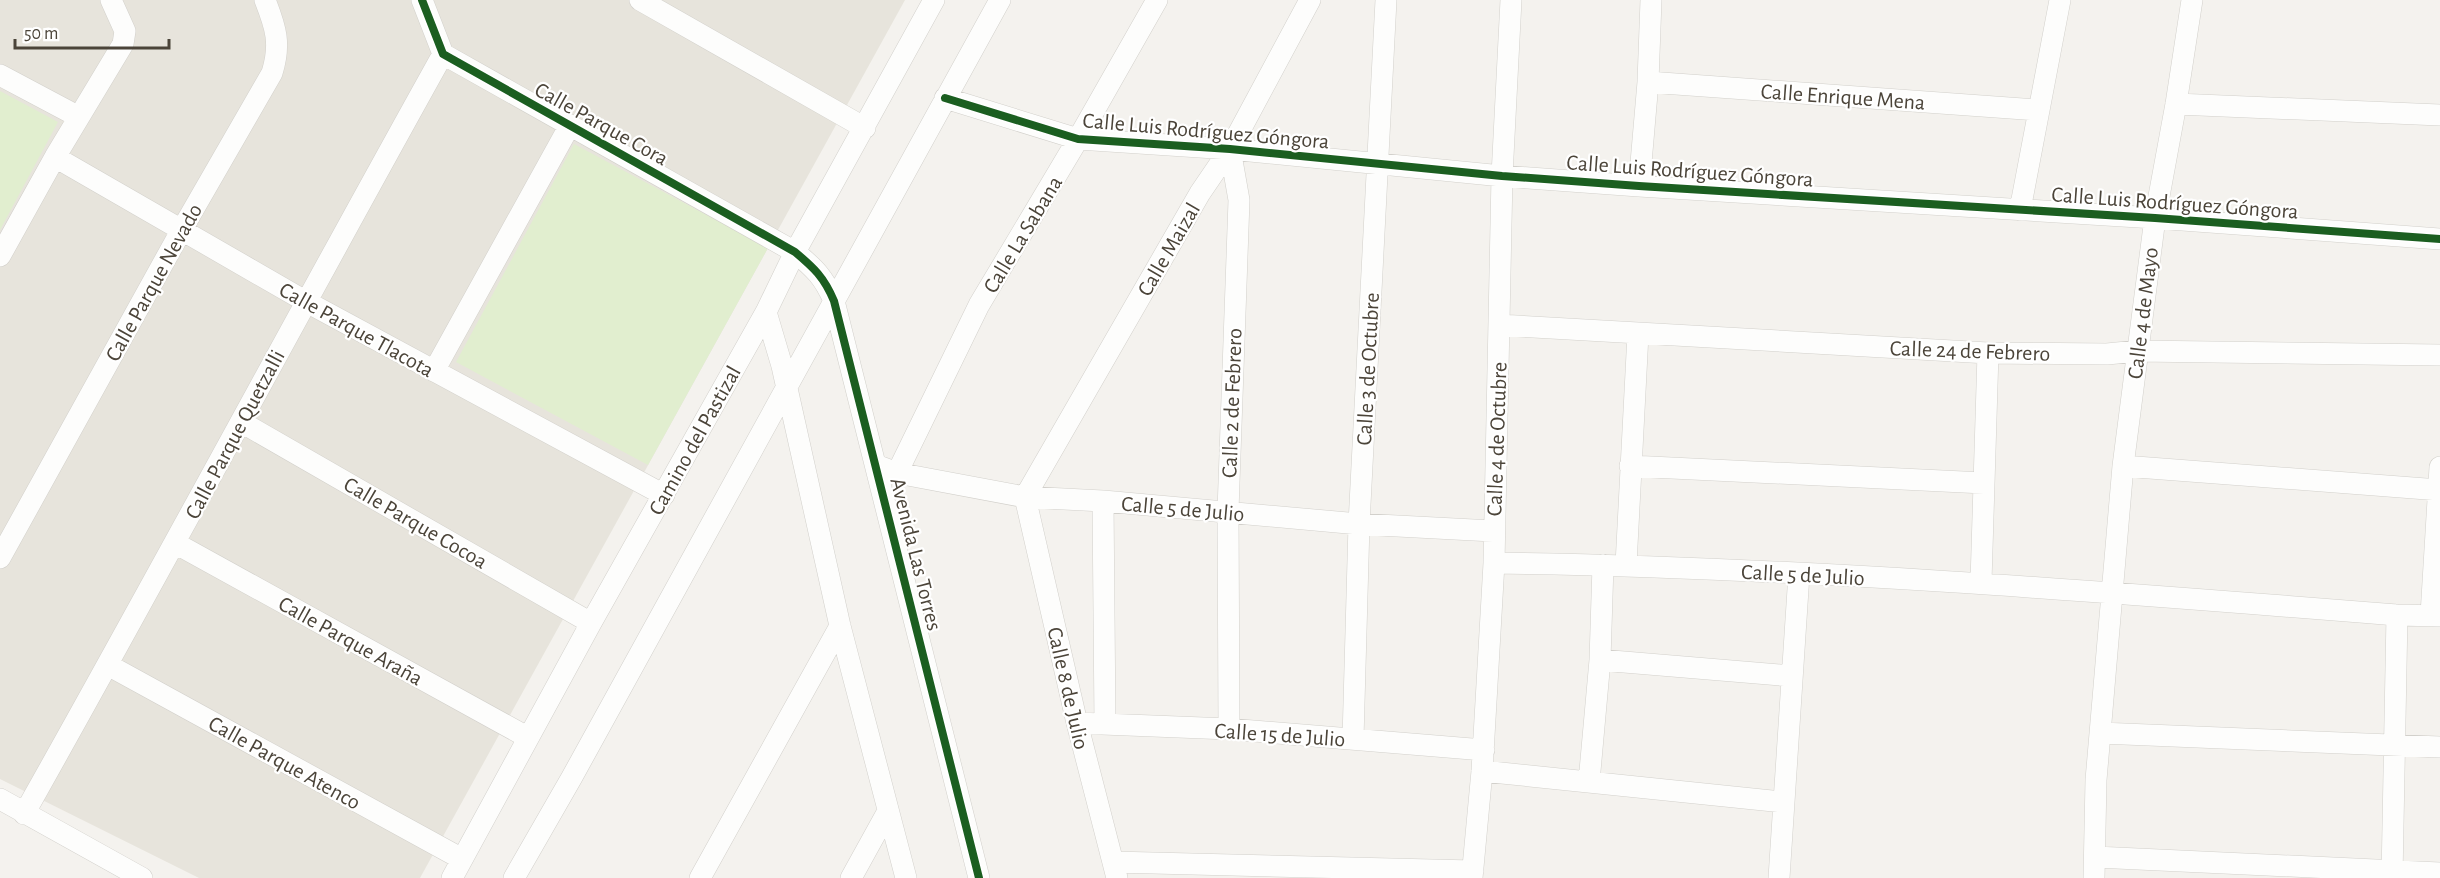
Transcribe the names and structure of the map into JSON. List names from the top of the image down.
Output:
{
  "streets": {
    "street": [
      "Calle Enrique Mena",
      "Calle Parque Cora",
      "Calle Luis Rodríguez Góngora",
      "Calle La Sabana",
      "Calle Maizal",
      "Calle Parque Nevado",
      "Calle 4 de Mayo",
      "Calle Parque Tlacota",
      "Calle 24 de Febrero",
      "Calle 3 de Octubre",
      "Calle 2 de Febrero",
      "Calle Parque Quetzalli",
      "Calle 4 de Octubre",
      "Camino del Pastizal",
      "Calle 5 de Julio",
      "Calle Parque Cocoa",
      "Avenida Las Torres",
      "Calle Parque Araña",
      "Calle 8 de Julio",
      "Calle 15 de Julio",
      "Calle Parque Atenco"
    ]
  },
  "crossings": [
    ["Calle Parque Cora", "Calle Parque Quetzalli"],
    ["Calle Parque Cora", "Camino del Pastizal"],
    ["Calle Parque Cora", "Avenida Las Torres"],
    ["Calle Luis Rodríguez Góngora", "Calle La Sabana"],
    ["Calle Luis Rodríguez Góngora", "Calle Maizal"],
    ["Calle Luis Rodríguez Góngora", "Calle 4 de Mayo"],
    ["Calle Luis Rodríguez Góngora", "Calle 3 de Octubre"],
    ["Calle Luis Rodríguez Góngora", "Calle 2 de Febrero"],
    ["Calle Luis Rodríguez Góngora", "Calle 4 de Octubre"],
    ["Calle La Sabana", "Calle 5 de Julio"],
    ["Calle Maizal", "Calle 2 de Febrero"],
    ["Calle Maizal", "Calle 5 de Julio"],
    ["Calle Maizal", "Calle 8 de Julio"],
    ["Calle Parque Nevado", "Calle Parque Tlacota"],
    ["Calle 4 de Mayo", "Calle 24 de Febrero"],
    ["Calle 4 de Mayo", "Calle 5 de Julio"],
    ["Calle Parque Tlacota", "Calle Parque Quetzalli"],
    ["Calle Parque Tlacota", "Camino del Pastizal"],
    ["Calle 24 de Febrero", "Calle 4 de Octubre"],
    ["Calle 3 de Octubre", "Calle 5 de Julio"],
    ["Calle 3 de Octubre", "Calle 15 de Julio"],
    ["Calle 2 de Febrero", "Calle 5 de Julio"],
    ["Calle 2 de Febrero", "Calle 15 de Julio"],
    ["Calle Parque Quetzalli", "Calle Parque Cocoa"],
    ["Calle Parque Quetzalli", "Calle Parque Araña"],
    ["Calle Parque Quetzalli", "Calle Parque Atenco"],
    ["Calle 4 de Octubre", "Calle 5 de Julio"],
    ["Calle 4 de Octubre", "Calle 15 de Julio"],
    ["Camino del Pastizal", "Calle Parque Cocoa"],
    ["Camino del Pastizal", "Avenida Las Torres"],
    ["Camino del Pastizal", "Calle Parque Araña"],
    ["Camino del Pastizal", "Calle Parque Atenco"],
    ["Calle 5 de Julio", "Avenida Las Torres"],
    ["Calle 5 de Julio", "Calle 8 de Julio"],
    ["Calle 8 de Julio", "Calle 15 de Julio"]
  ],
  "scale_bar": "50 m"
}
